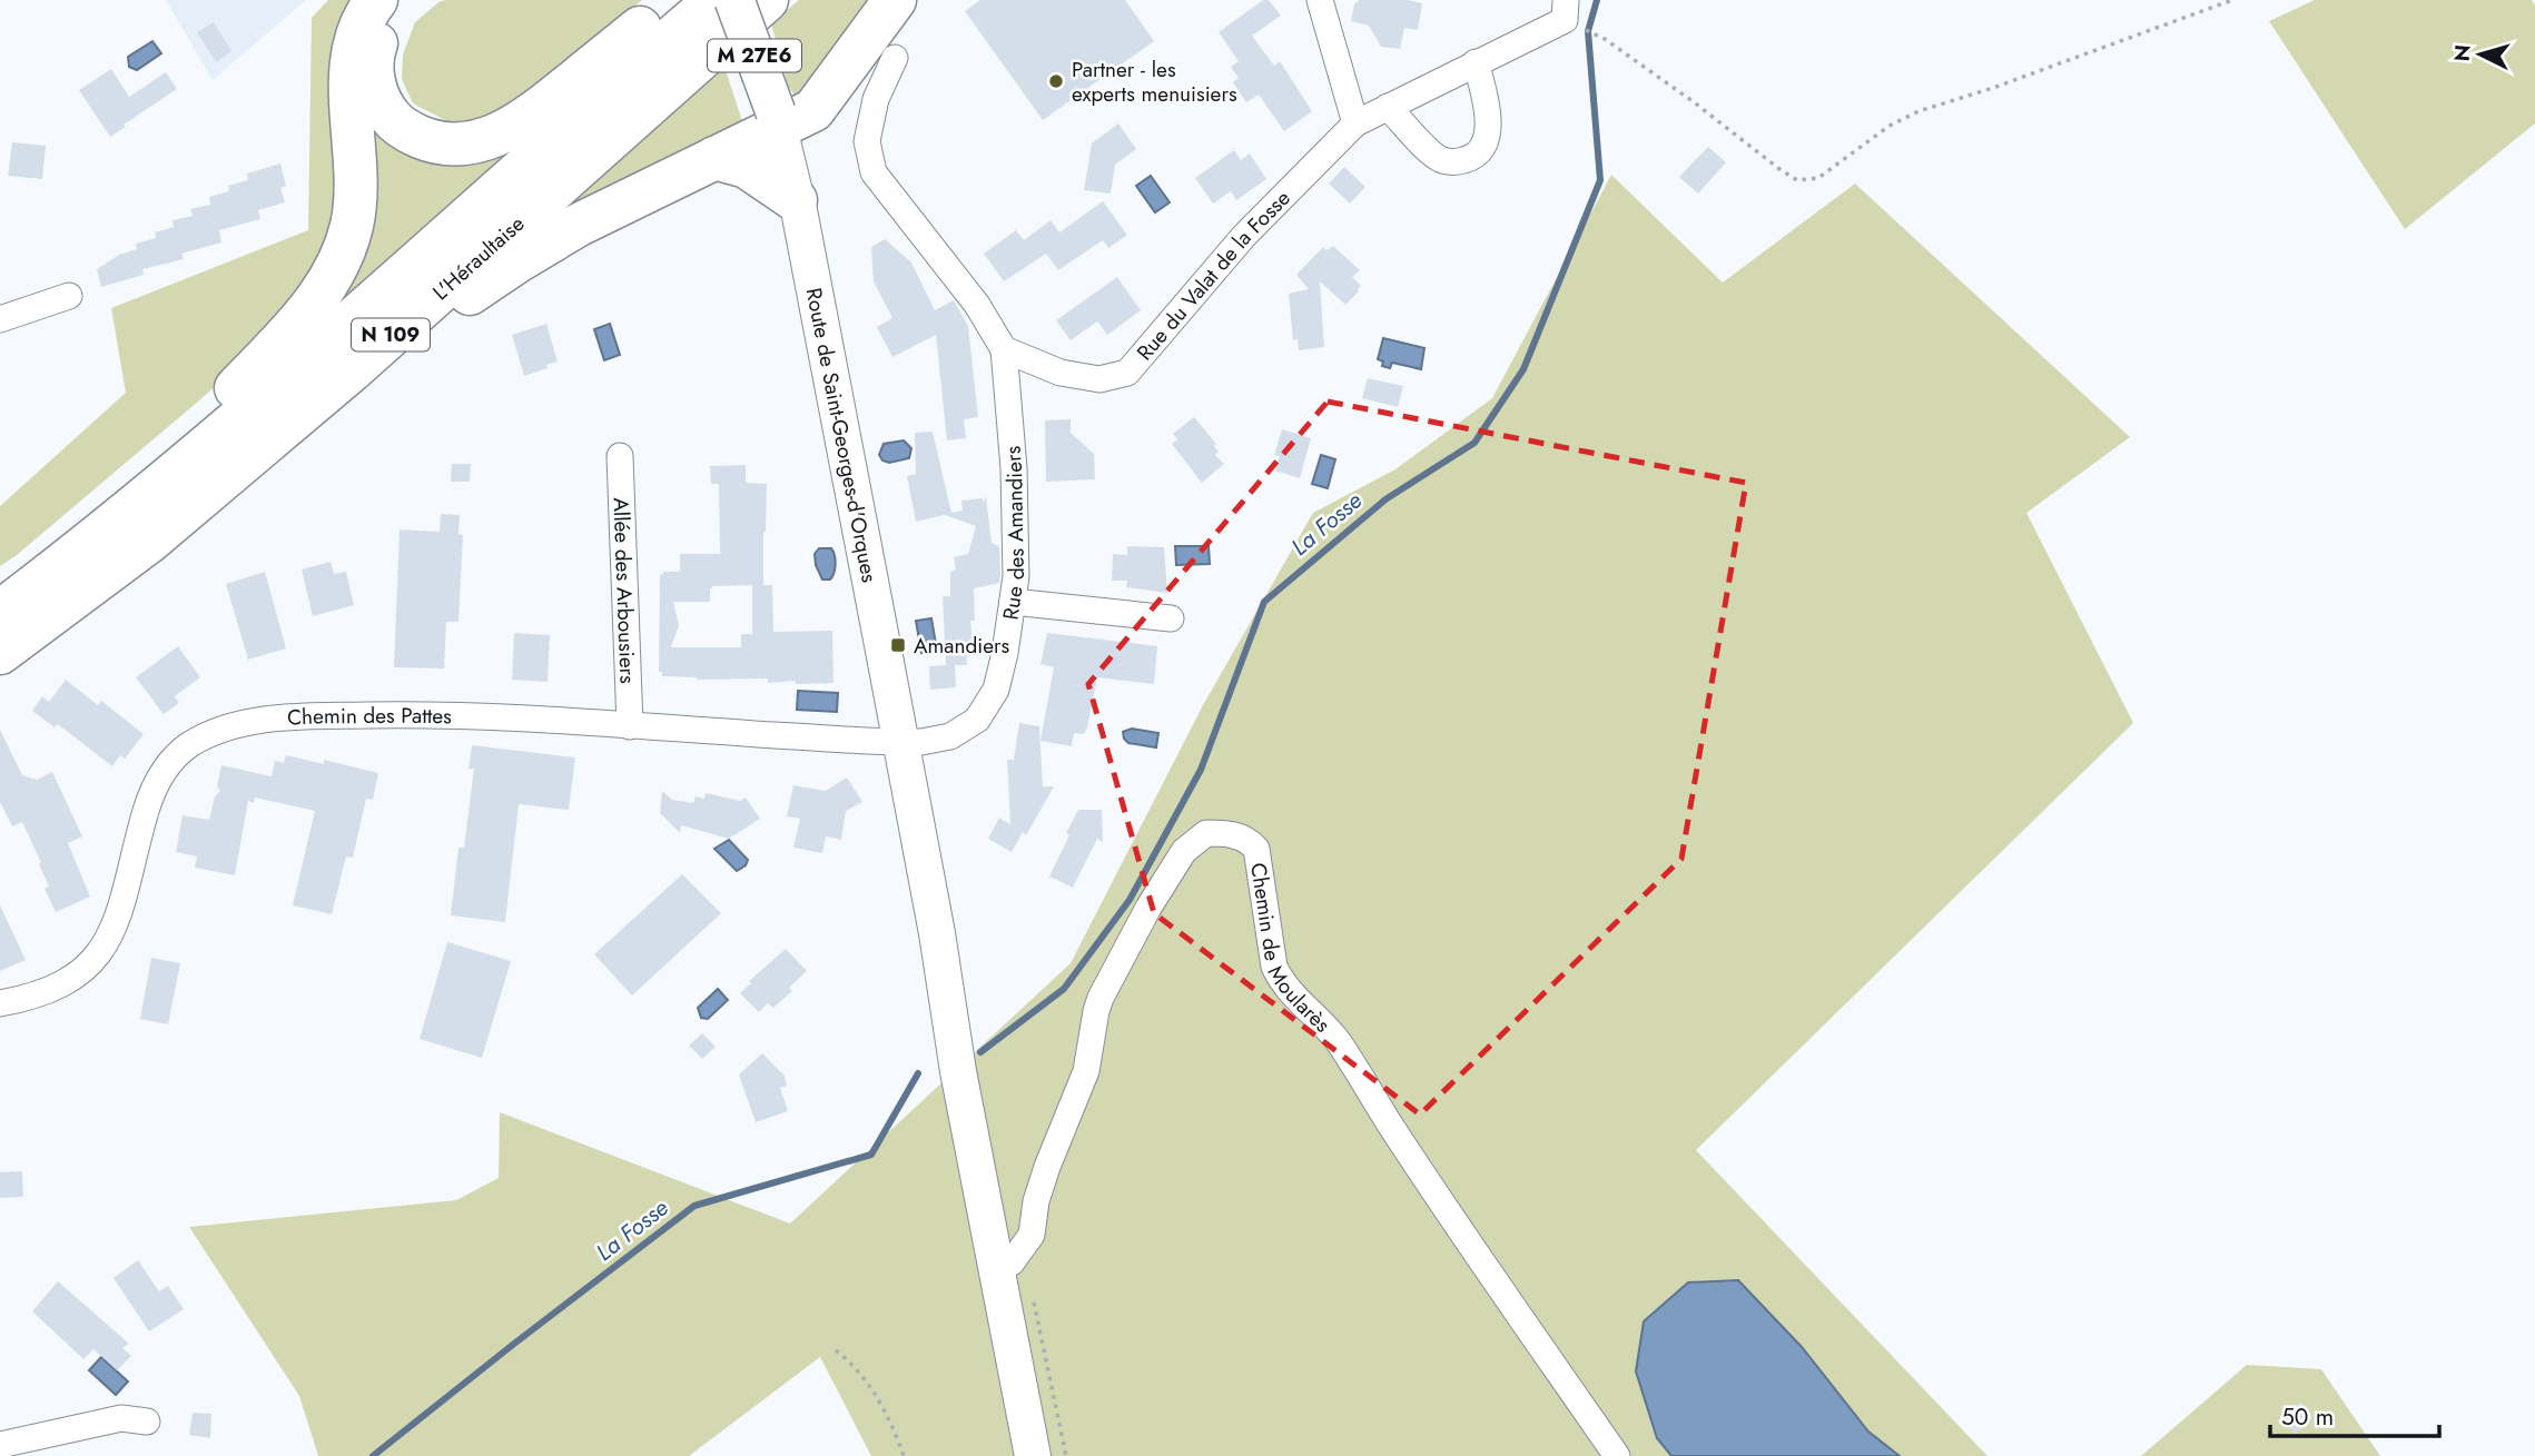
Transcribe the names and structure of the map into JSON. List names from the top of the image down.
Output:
{
  "streets": {
    "highway": ["L'Héraultaise", "N 109"],
    "main road": ["M 27E6", "Route de Saint-Georges-d'Orques"],
    "street": [
      "Rue du Valat de la Fosse",
      "Rue des Amandiers",
      "Allée des Arbousiers",
      "Chemin des Pattes",
      "Chemin de Moularès"
    ]
  },
  "crossings": [
    ["M 27E6", "Route de Saint-Georges-d'Orques"],
    ["M 27E6", "Rue des Amandiers"],
    ["M 27E6", "Chemin des Pattes"],
    ["M 27E6", "Chemin de Moularès"],
    ["Rue du Valat de la Fosse", "Rue des Amandiers"],
    ["Route de Saint-Georges-d'Orques", "Rue des Amandiers"],
    ["Route de Saint-Georges-d'Orques", "Chemin des Pattes"],
    ["Rue des Amandiers", "Chemin des Pattes"],
    ["Allée des Arbousiers", "Chemin des Pattes"]
  ],
  "water": ["La Fosse"],
  "places": {
    "other": ["Partner - les experts menuisiers"],
    "transit": ["Amandiers"]
  },
  "scale_bar": "50 m",
  "north": "left"
}
